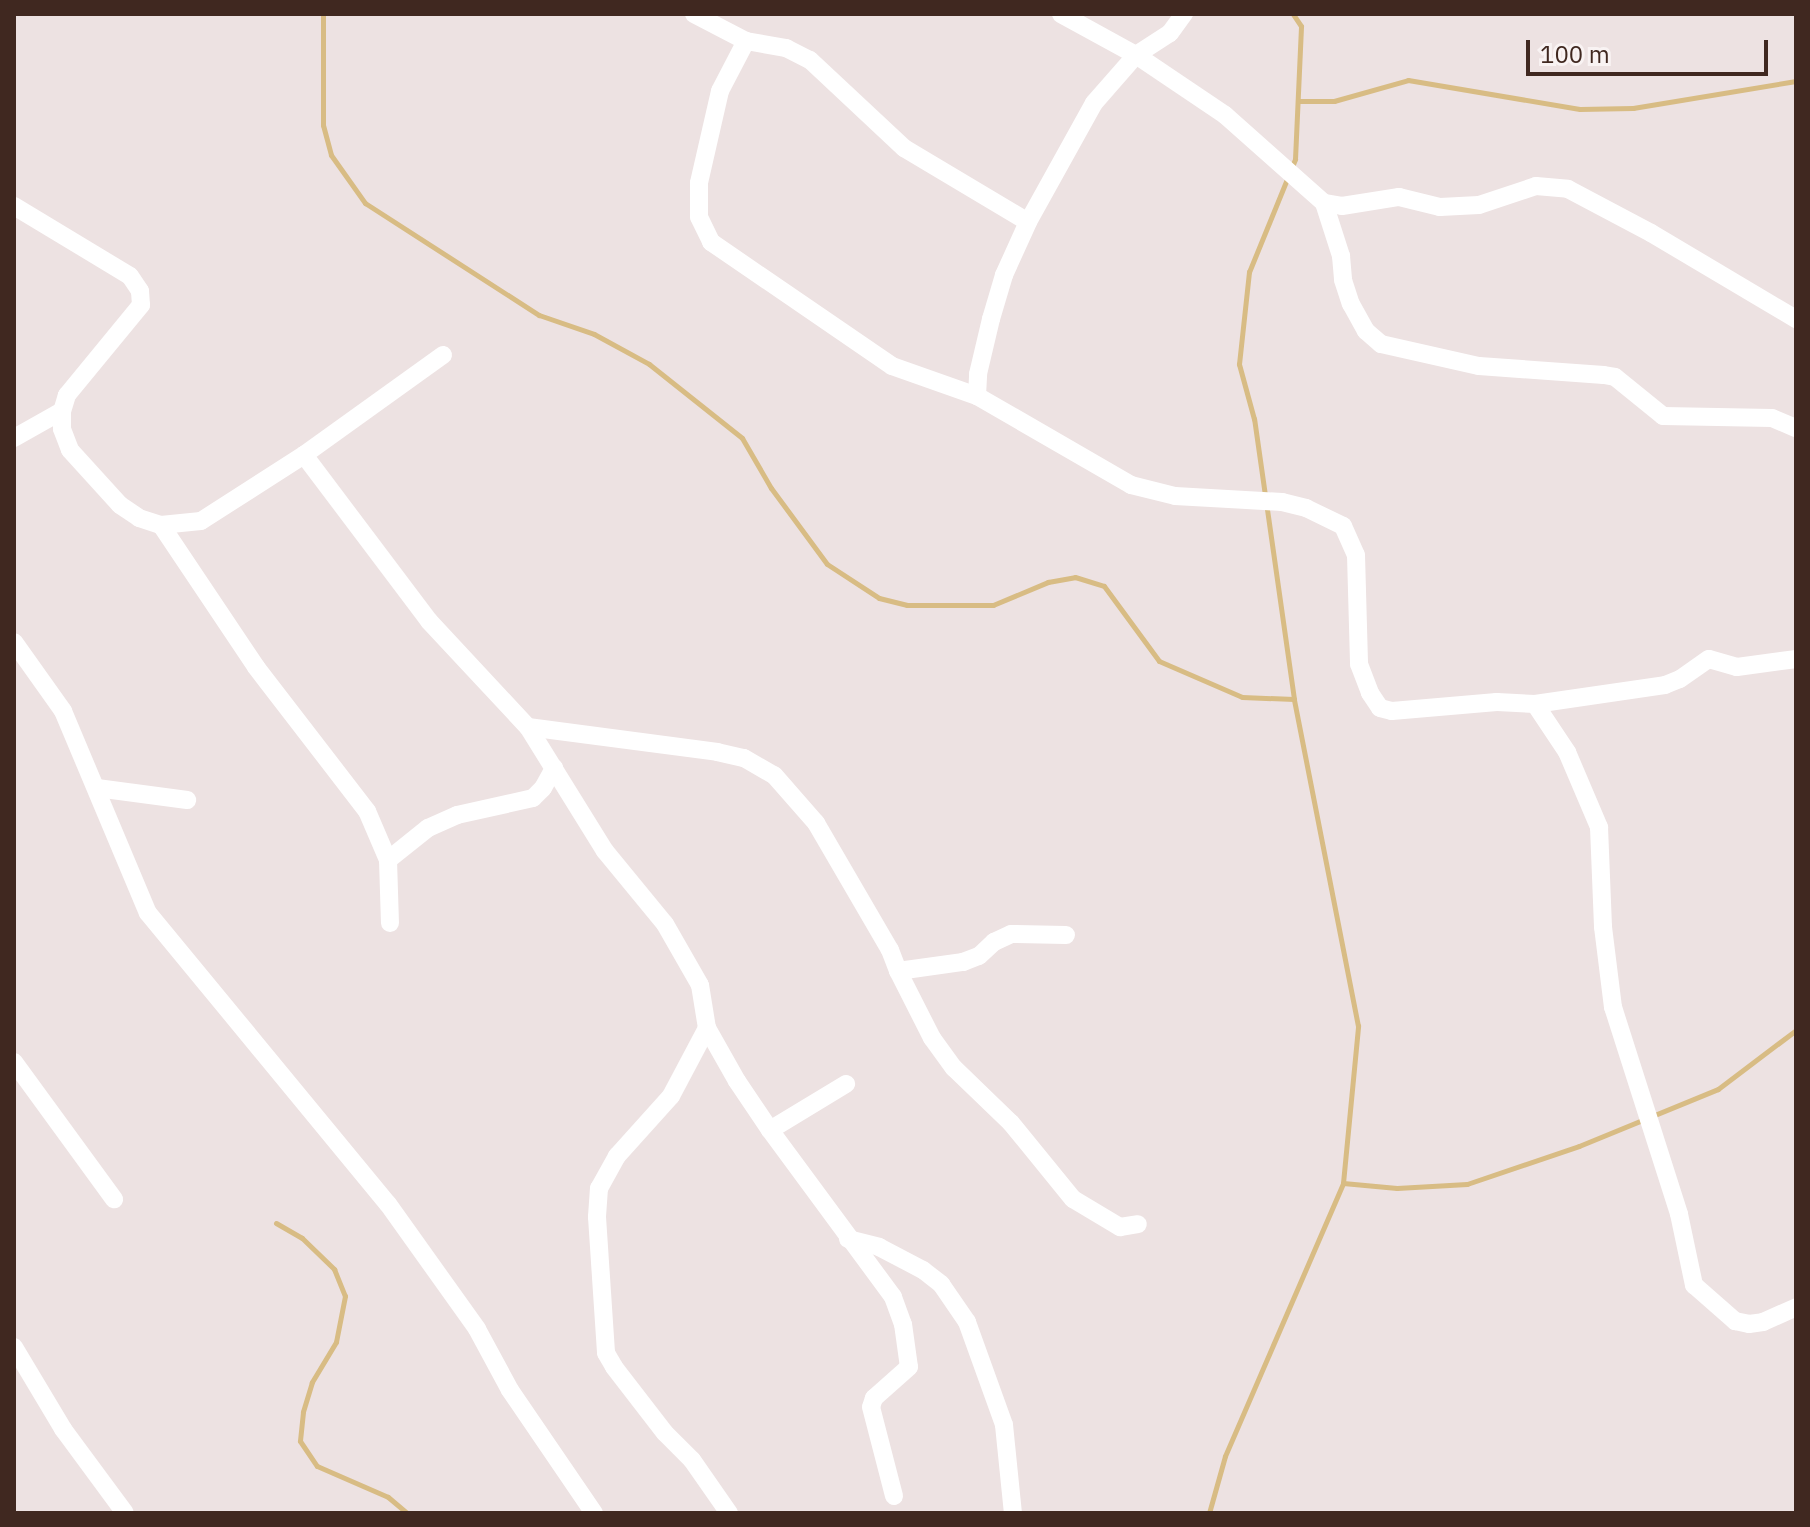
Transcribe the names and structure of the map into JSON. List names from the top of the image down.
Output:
{
  "scale_bar": "100 m"
}
